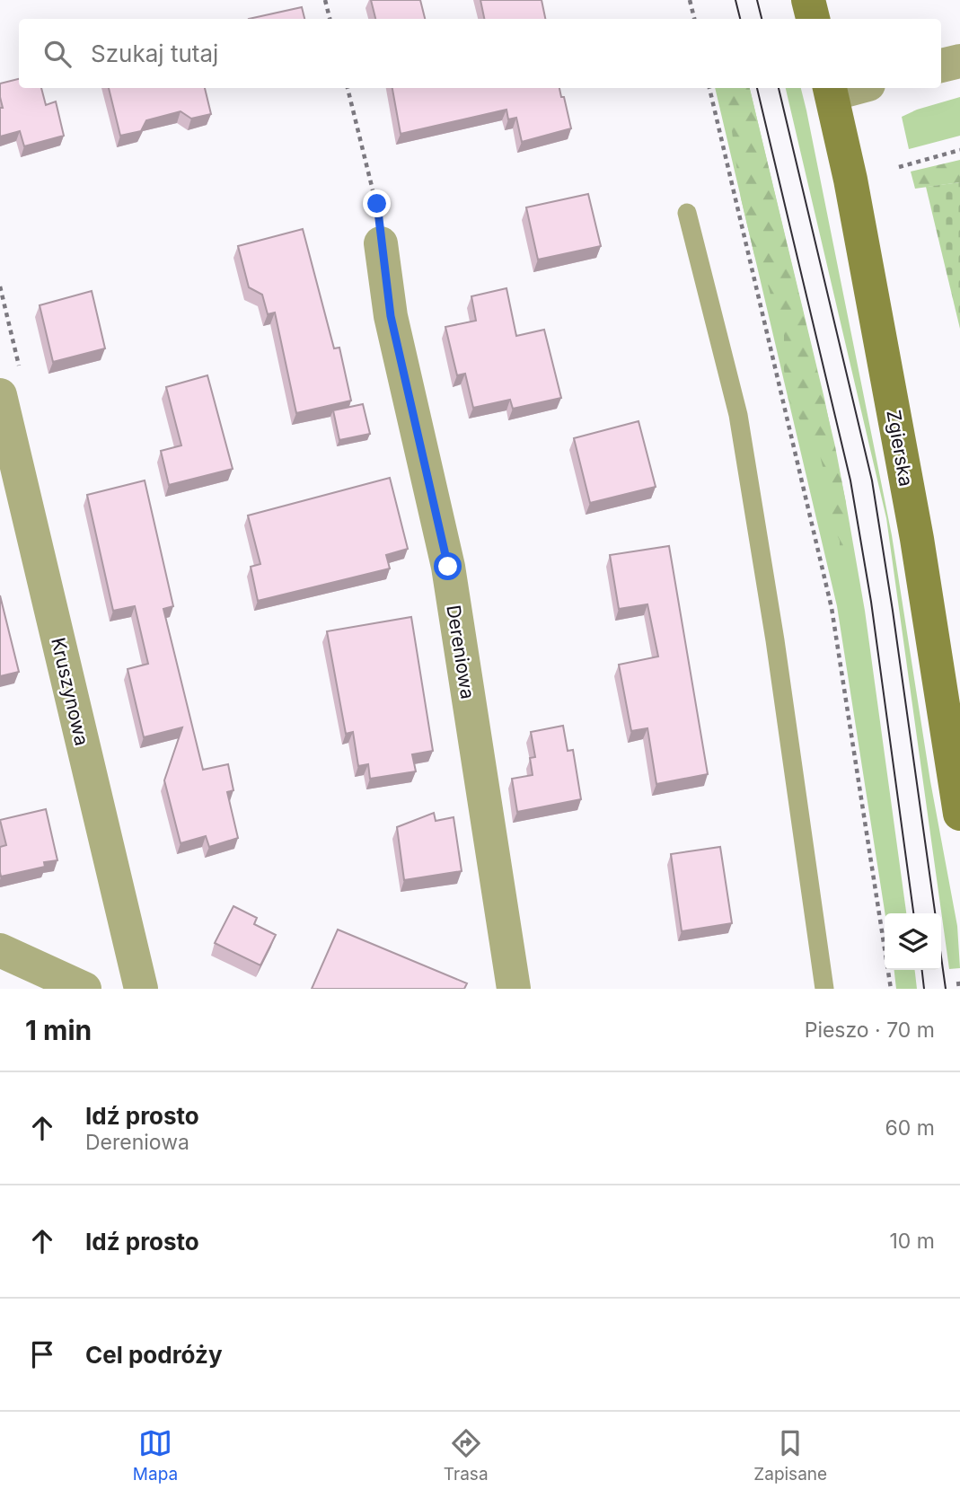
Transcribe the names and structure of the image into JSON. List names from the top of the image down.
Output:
{
  "streets": {
    "main road": ["Zgierska"],
    "street": ["Dereniowa", "Kruszynowa"]
  },
  "page": {
    "search": "Szukaj tutaj",
    "heading": ["1 min", "Pieszo · 70 m"],
    "list": [
      ["Idź prosto", "Dereniowa", "60 m"],
      ["Idź prosto", "10 m"],
      "Cel podróży"
    ],
    "nav": ["Mapa", "Trasa", "Zapisane"]
  }
}
